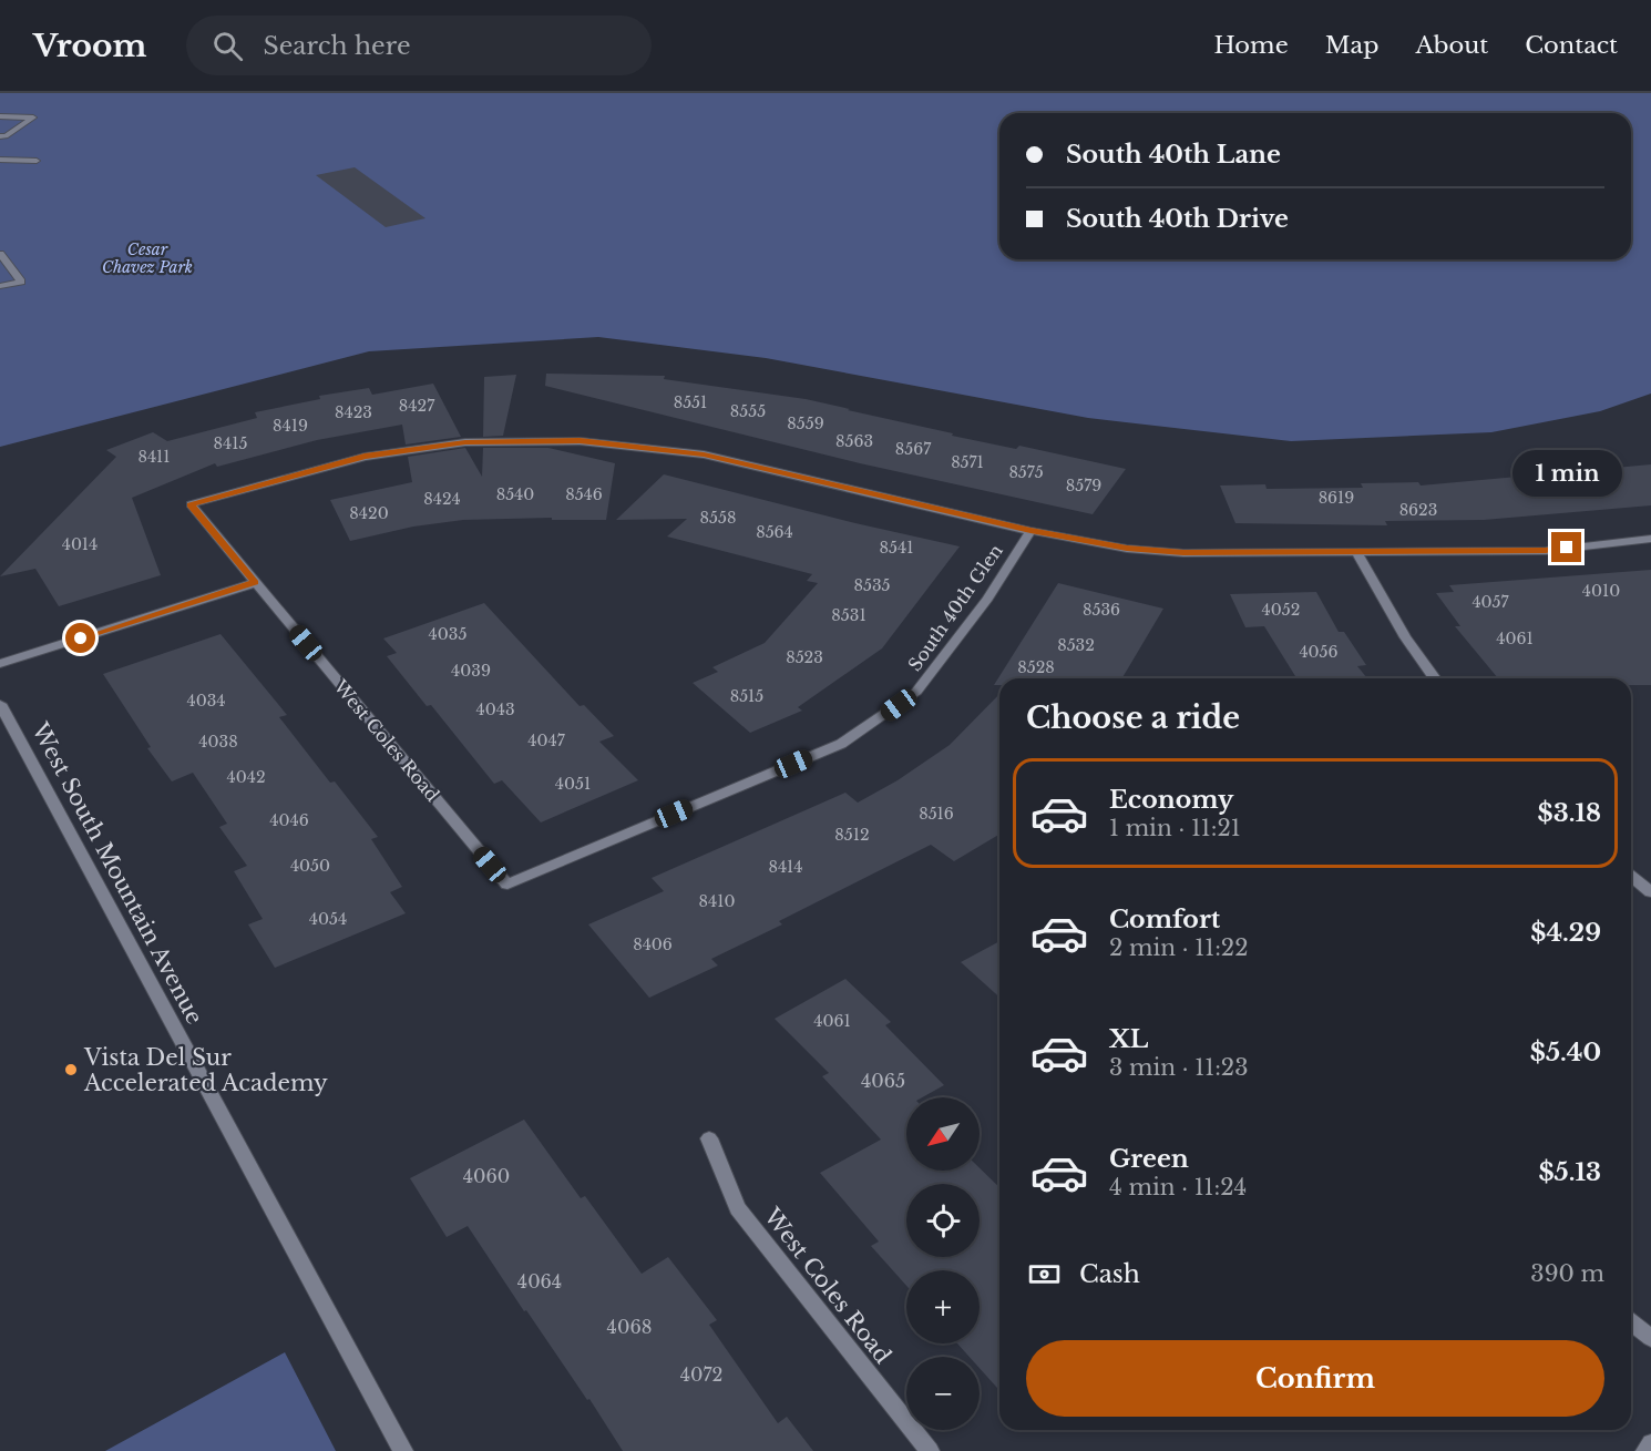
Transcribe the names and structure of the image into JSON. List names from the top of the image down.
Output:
{
  "streets": {
    "street": ["South 40th Glen", "West Coles Road", "West South Mountain Avenue"]
  },
  "crossings": [
    ["South 40th Glen", "West Coles Road"]
  ],
  "parks": ["Cesar Chavez Park"],
  "places": ["Vista Del Sur Accelerated Academy"],
  "house_numbers": [
    "8551",
    "8427",
    "8555",
    "8423",
    "8559",
    "8419",
    "8563",
    "8415",
    "8567",
    "8411",
    "8571",
    "8575",
    "8579",
    "8540",
    "8546",
    "8619",
    "8424",
    "8623",
    "8420",
    "8558",
    "8564",
    "4014",
    "8541",
    "8535",
    "4010",
    "4057",
    "8536",
    "4052",
    "8531",
    "4035",
    "4061",
    "8532",
    "4056",
    "8523",
    "8528",
    "4039",
    "8515",
    "4034",
    "4043",
    "4047",
    "4038",
    "4042",
    "4051",
    "8516",
    "4046",
    "8512",
    "4050",
    "8414",
    "8410",
    "4054",
    "8406",
    "4061",
    "4065",
    "4060",
    "4064",
    "4068",
    "4072"
  ],
  "north": "bottom left",
  "page": {
    "header": "Vroom",
    "search": "Search here",
    "nav": [
      "Home",
      "Map",
      "About",
      "Contact"
    ],
    "banner": ["South 40th Lane", "South 40th Drive"],
    "bubble": "1 min",
    "heading": "Choose a ride",
    "list": [
      {
        "name": "Economy",
        "note": "1 min · 11:21",
        "value": "$3.18"
      },
      {
        "name": "Comfort",
        "note": "2 min · 11:22",
        "value": "$4.29"
      },
      {
        "name": "XL",
        "note": "3 min · 11:23",
        "value": "$5.40"
      },
      {
        "name": "Green",
        "note": "4 min · 11:24",
        "value": "$5.13"
      }
    ],
    "map_buttons": ["+", "−"],
    "pay": ["Cash", "390 m"],
    "buttons": "Confirm"
  }
}
